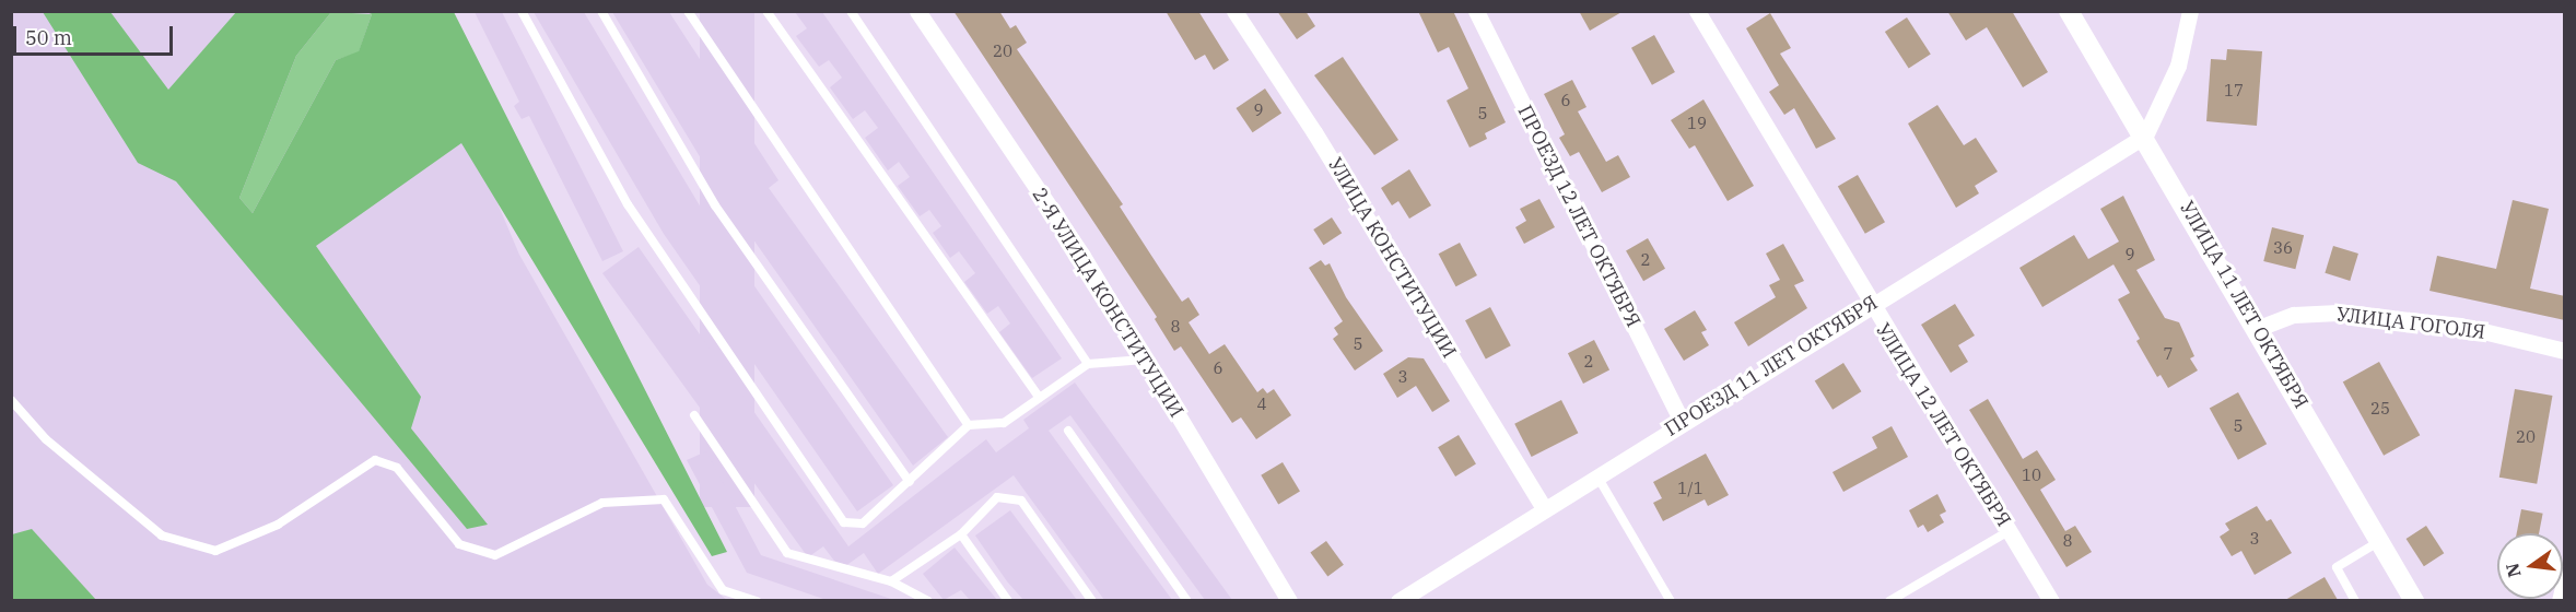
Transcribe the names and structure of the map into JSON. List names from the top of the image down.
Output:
{
  "streets": {
    "street": [
      "ПРОЕЗД 12 ЛЕТ ОКТЯБРЯ",
      "УЛИЦА КОНСТИТУЦИИ",
      "2-Я УЛИЦА КОНСТИТУЦИИ",
      "УЛИЦА 11 ЛЕТ ОКТЯБРЯ",
      "УЛИЦА ГОГОЛЯ",
      "ПРОЕЗД 11 ЛЕТ ОКТЯБРЯ",
      "УЛИЦА 12 ЛЕТ ОКТЯБРЯ"
    ]
  },
  "crossings": [
    ["ПРОЕЗД 12 ЛЕТ ОКТЯБРЯ", "ПРОЕЗД 11 ЛЕТ ОКТЯБРЯ"],
    ["УЛИЦА КОНСТИТУЦИИ", "ПРОЕЗД 11 ЛЕТ ОКТЯБРЯ"],
    ["УЛИЦА 11 ЛЕТ ОКТЯБРЯ", "УЛИЦА ГОГОЛЯ"],
    ["УЛИЦА 11 ЛЕТ ОКТЯБРЯ", "ПРОЕЗД 11 ЛЕТ ОКТЯБРЯ"],
    ["ПРОЕЗД 11 ЛЕТ ОКТЯБРЯ", "УЛИЦА 12 ЛЕТ ОКТЯБРЯ"]
  ],
  "house_numbers": [
    "20",
    "17",
    "6",
    "9",
    "5",
    "19",
    "36",
    "9",
    "2",
    "8",
    "5",
    "7",
    "2",
    "6",
    "3",
    "4",
    "25",
    "5",
    "20",
    "10",
    "1/1",
    "3",
    "8"
  ],
  "scale_bar": "50 m",
  "north": "left"
}
